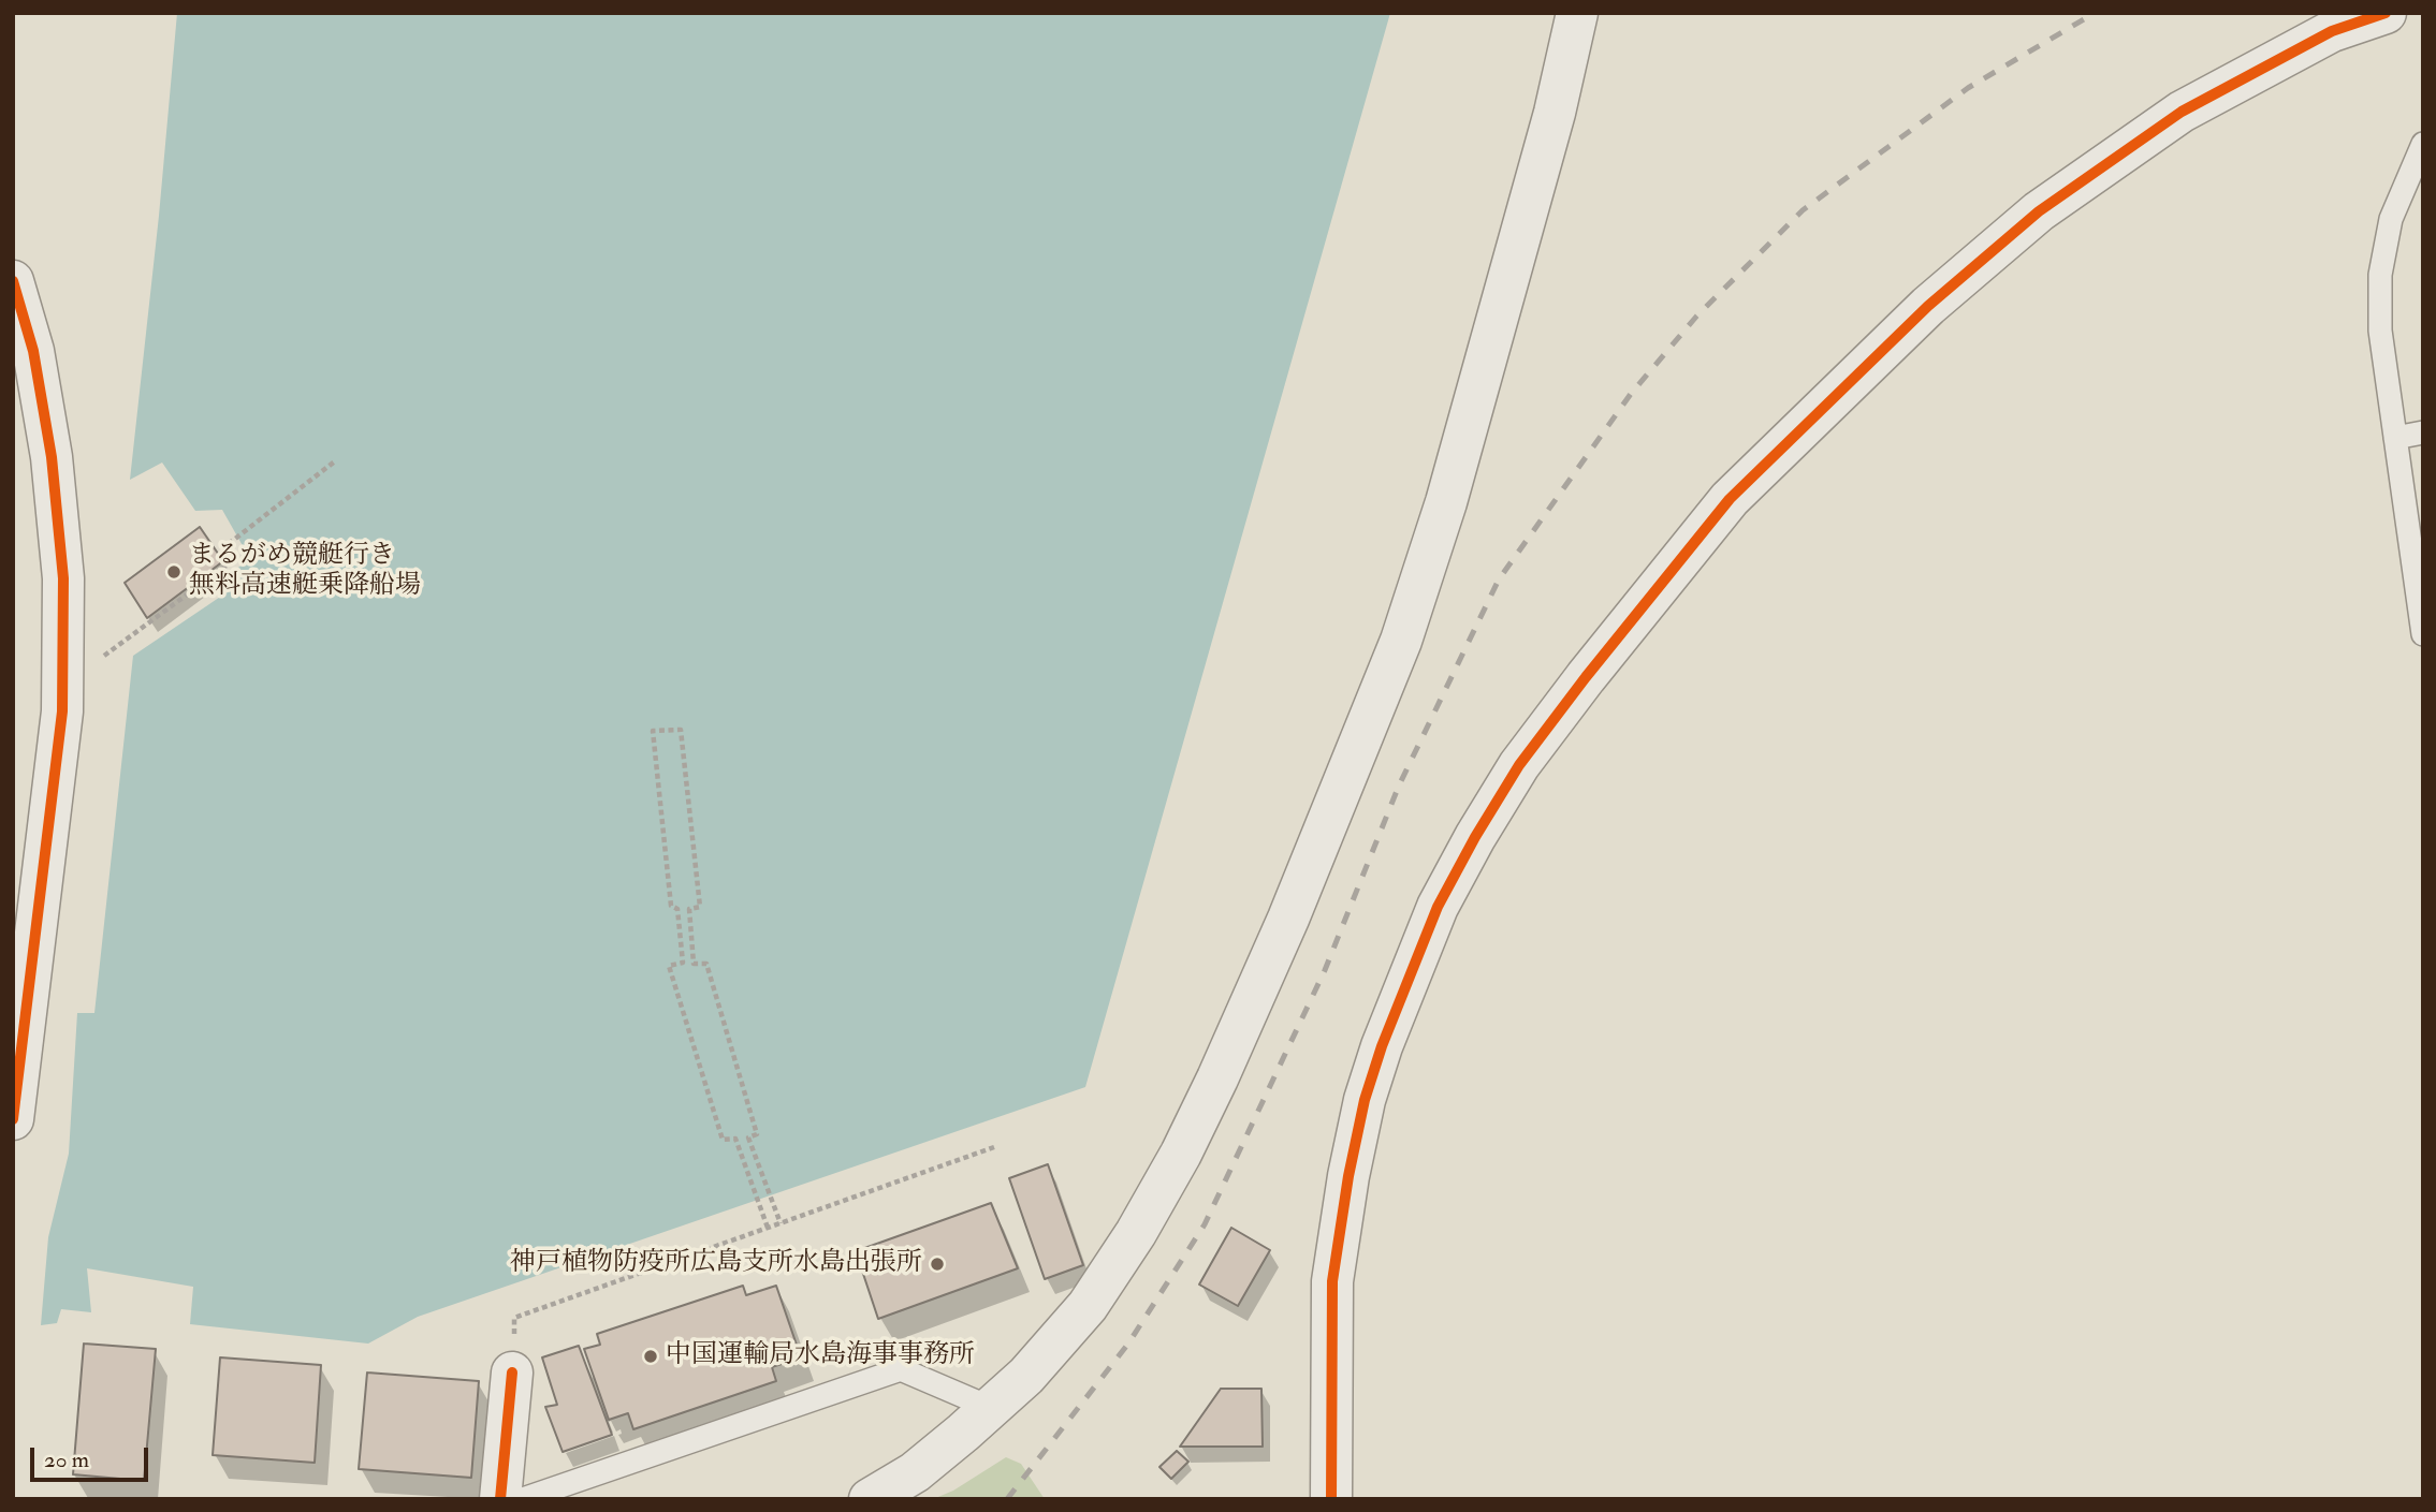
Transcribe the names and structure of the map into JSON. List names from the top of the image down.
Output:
{
  "places": ["まるがめ競艇行き 無料高速艇乗降船場", "神戸植物防疫所広島支所水島出張所", "中国運輸局水島海事事務所"],
  "scale_bar": "20 m"
}
